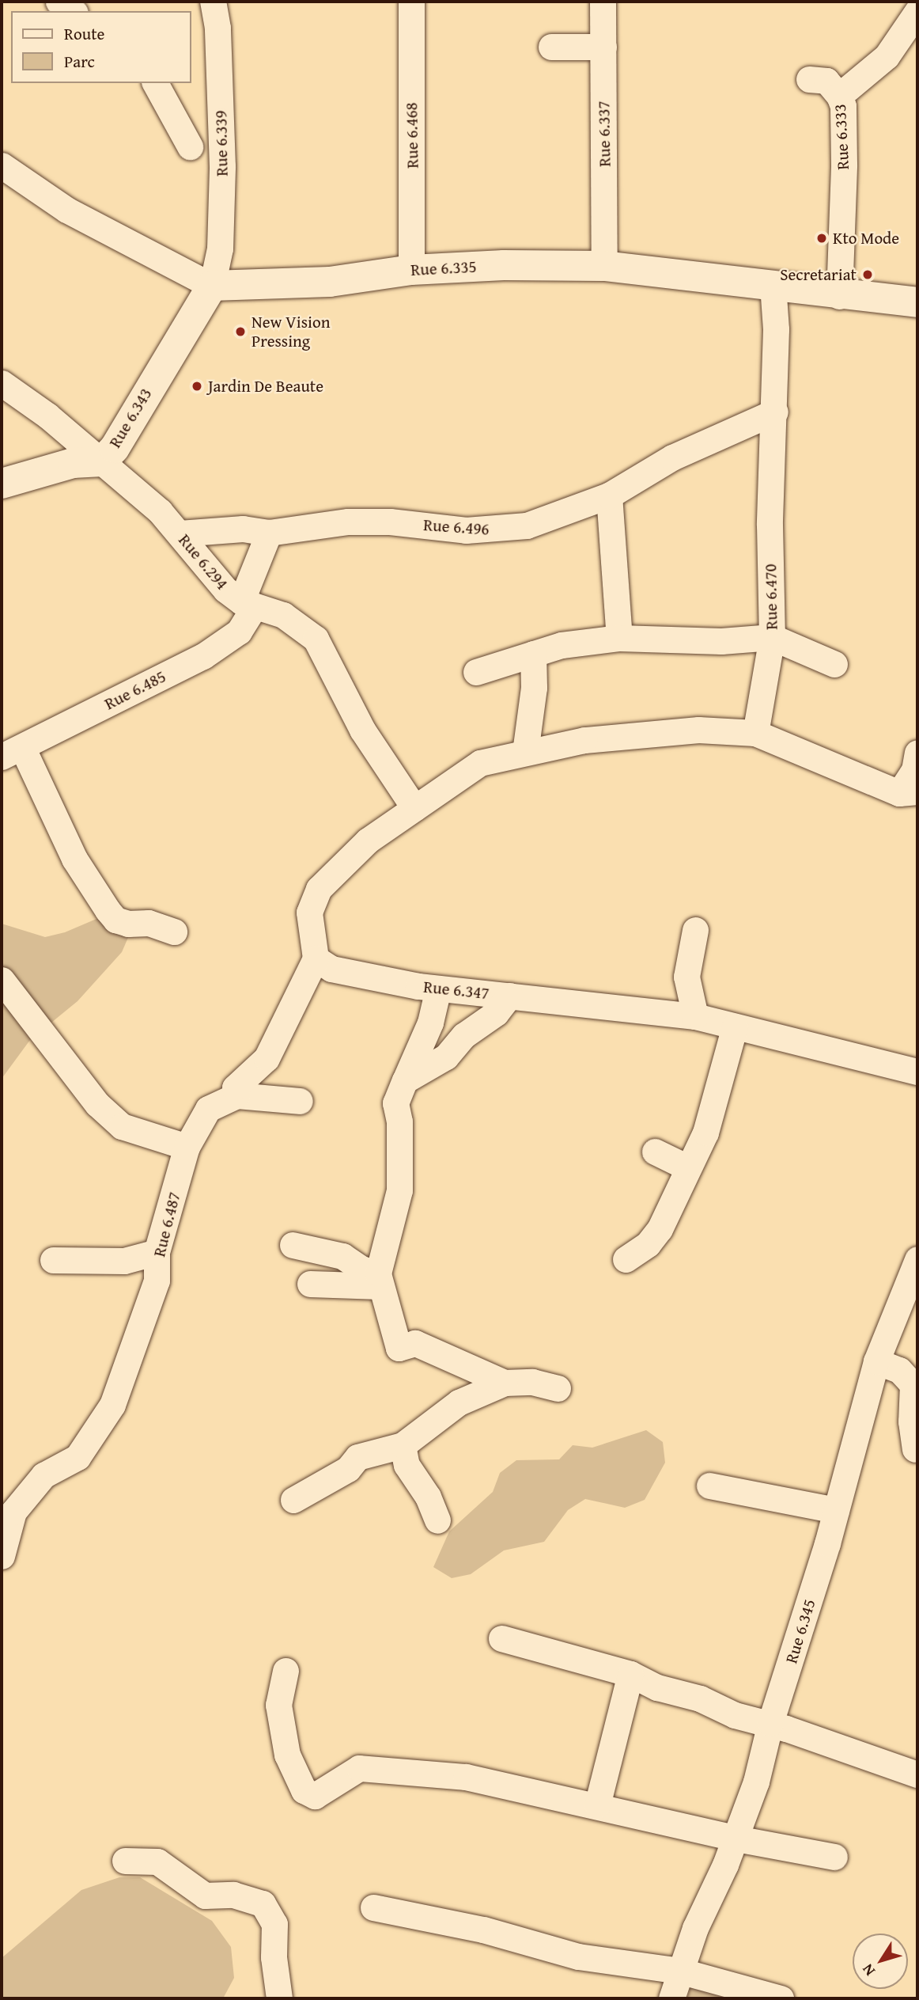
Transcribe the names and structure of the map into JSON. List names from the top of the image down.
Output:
{
  "streets": {
    "street": [
      "Rue 6.337",
      "Rue 6.468",
      "Rue 6.333",
      "Rue 6.339",
      "Rue 6.335",
      "Rue 6.343",
      "Rue 6.496",
      "Rue 6.294",
      "Rue 6.470",
      "Rue 6.485",
      "Rue 6.347",
      "Rue 6.487",
      "Rue 6.345"
    ]
  },
  "crossings": [
    ["Rue 6.337", "Rue 6.335"],
    ["Rue 6.468", "Rue 6.335"],
    ["Rue 6.333", "Rue 6.335"],
    ["Rue 6.339", "Rue 6.335"],
    ["Rue 6.339", "Rue 6.343"],
    ["Rue 6.335", "Rue 6.343"],
    ["Rue 6.335", "Rue 6.470"],
    ["Rue 6.343", "Rue 6.294"],
    ["Rue 6.496", "Rue 6.294"],
    ["Rue 6.496", "Rue 6.470"],
    ["Rue 6.496", "Rue 6.485"],
    ["Rue 6.294", "Rue 6.485"],
    ["Rue 6.347", "Rue 6.487"]
  ],
  "places": [
    "Kto Mode",
    "Secretariat",
    "New Vision Pressing",
    "Jardin De Beaute"
  ],
  "legend": ["Route", "Parc"],
  "north": "bottom left"
}
